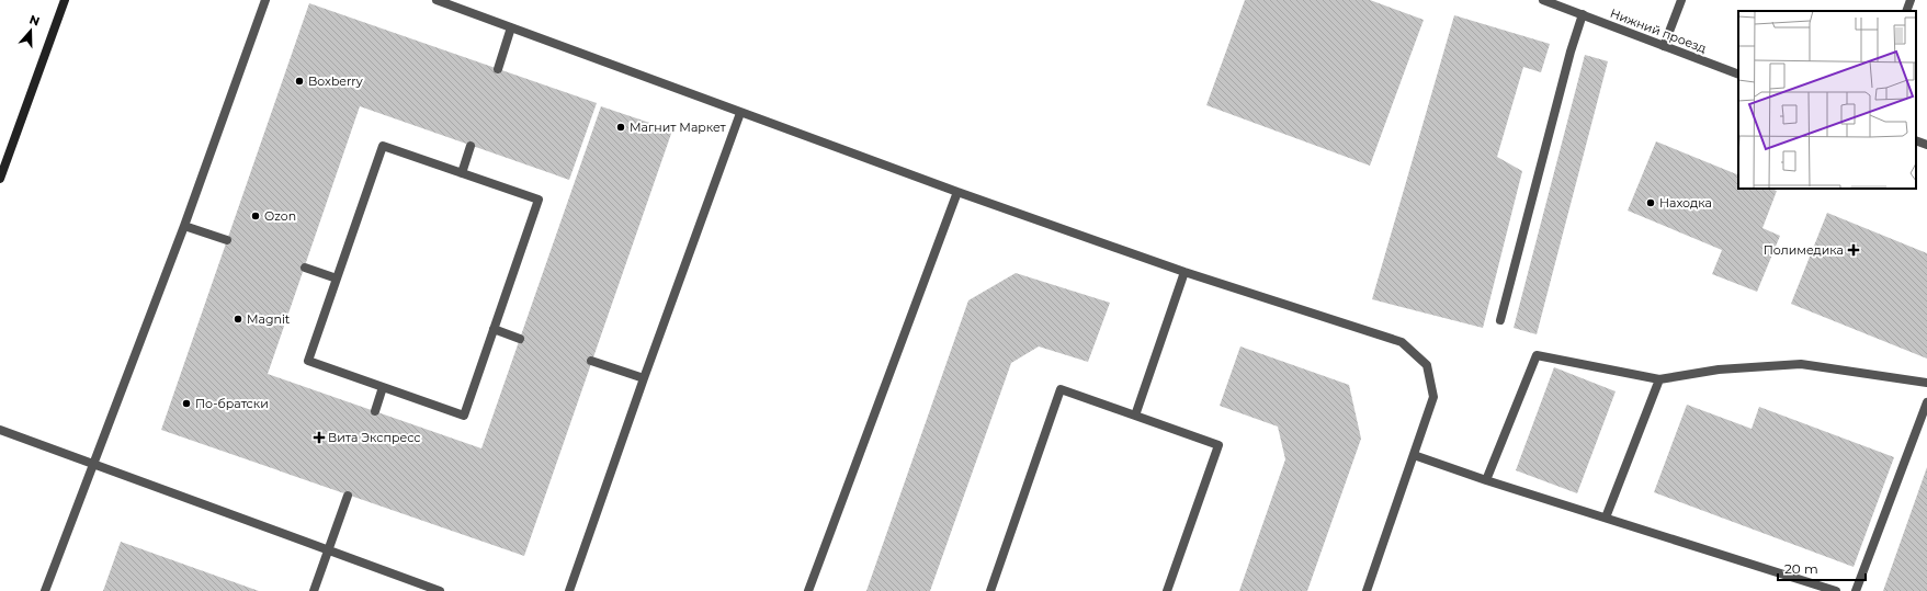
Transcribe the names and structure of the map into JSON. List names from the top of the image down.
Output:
{
  "streets": {
    "street": ["Нижний проезд"]
  },
  "places": {
    "other": [
      "Boxberry",
      "Магнит Маркет",
      "Находка",
      "Ozon",
      "Magnit",
      "По-братски"
    ],
    "health": ["Полимедика", "Вита Экспресс"]
  },
  "scale_bar": "20 m",
  "north": "top"
}
